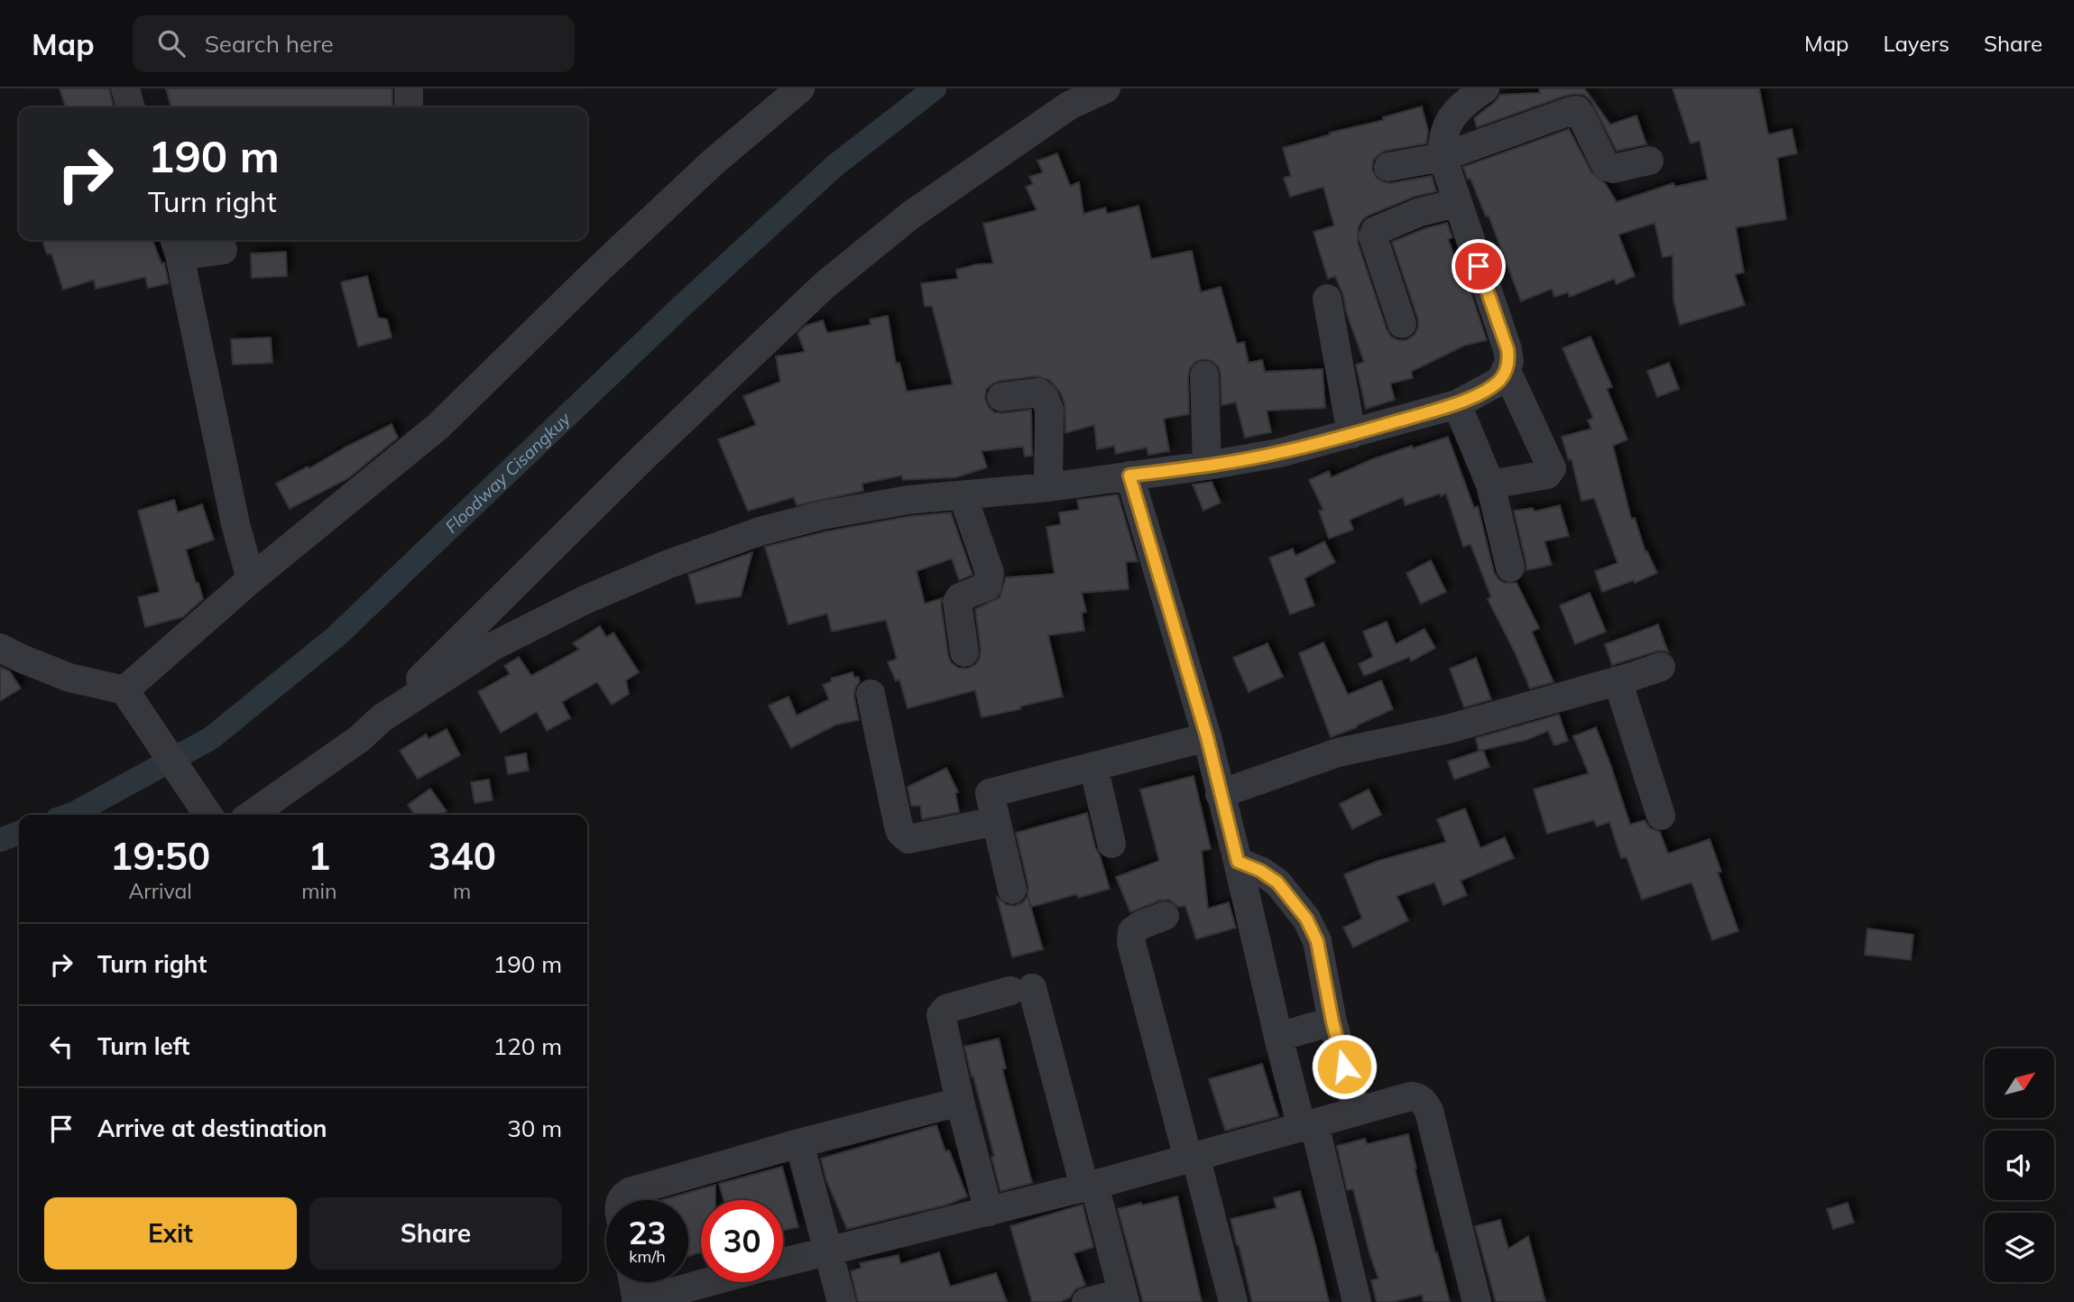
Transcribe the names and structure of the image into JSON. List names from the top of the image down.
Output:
{
  "water": ["Floodway Cisangkuy"],
  "north": "top right",
  "page": {
    "header": "Map",
    "search": "Search here",
    "nav": ["Map", "Layers", "Share"],
    "turn": ["190 m", "Turn right"],
    "eta": [
      "19:50",
      "Arrival",
      "1",
      "min",
      "340",
      "m"
    ],
    "list": [
      {
        "name": "Turn right",
        "value": "190 m"
      },
      {
        "name": "Turn left",
        "value": "120 m"
      },
      {
        "name": "Arrive at destination",
        "value": "30 m"
      }
    ],
    "buttons": ["Exit", "Share"],
    "speed": "23 km/h",
    "limit": "30"
  }
}
